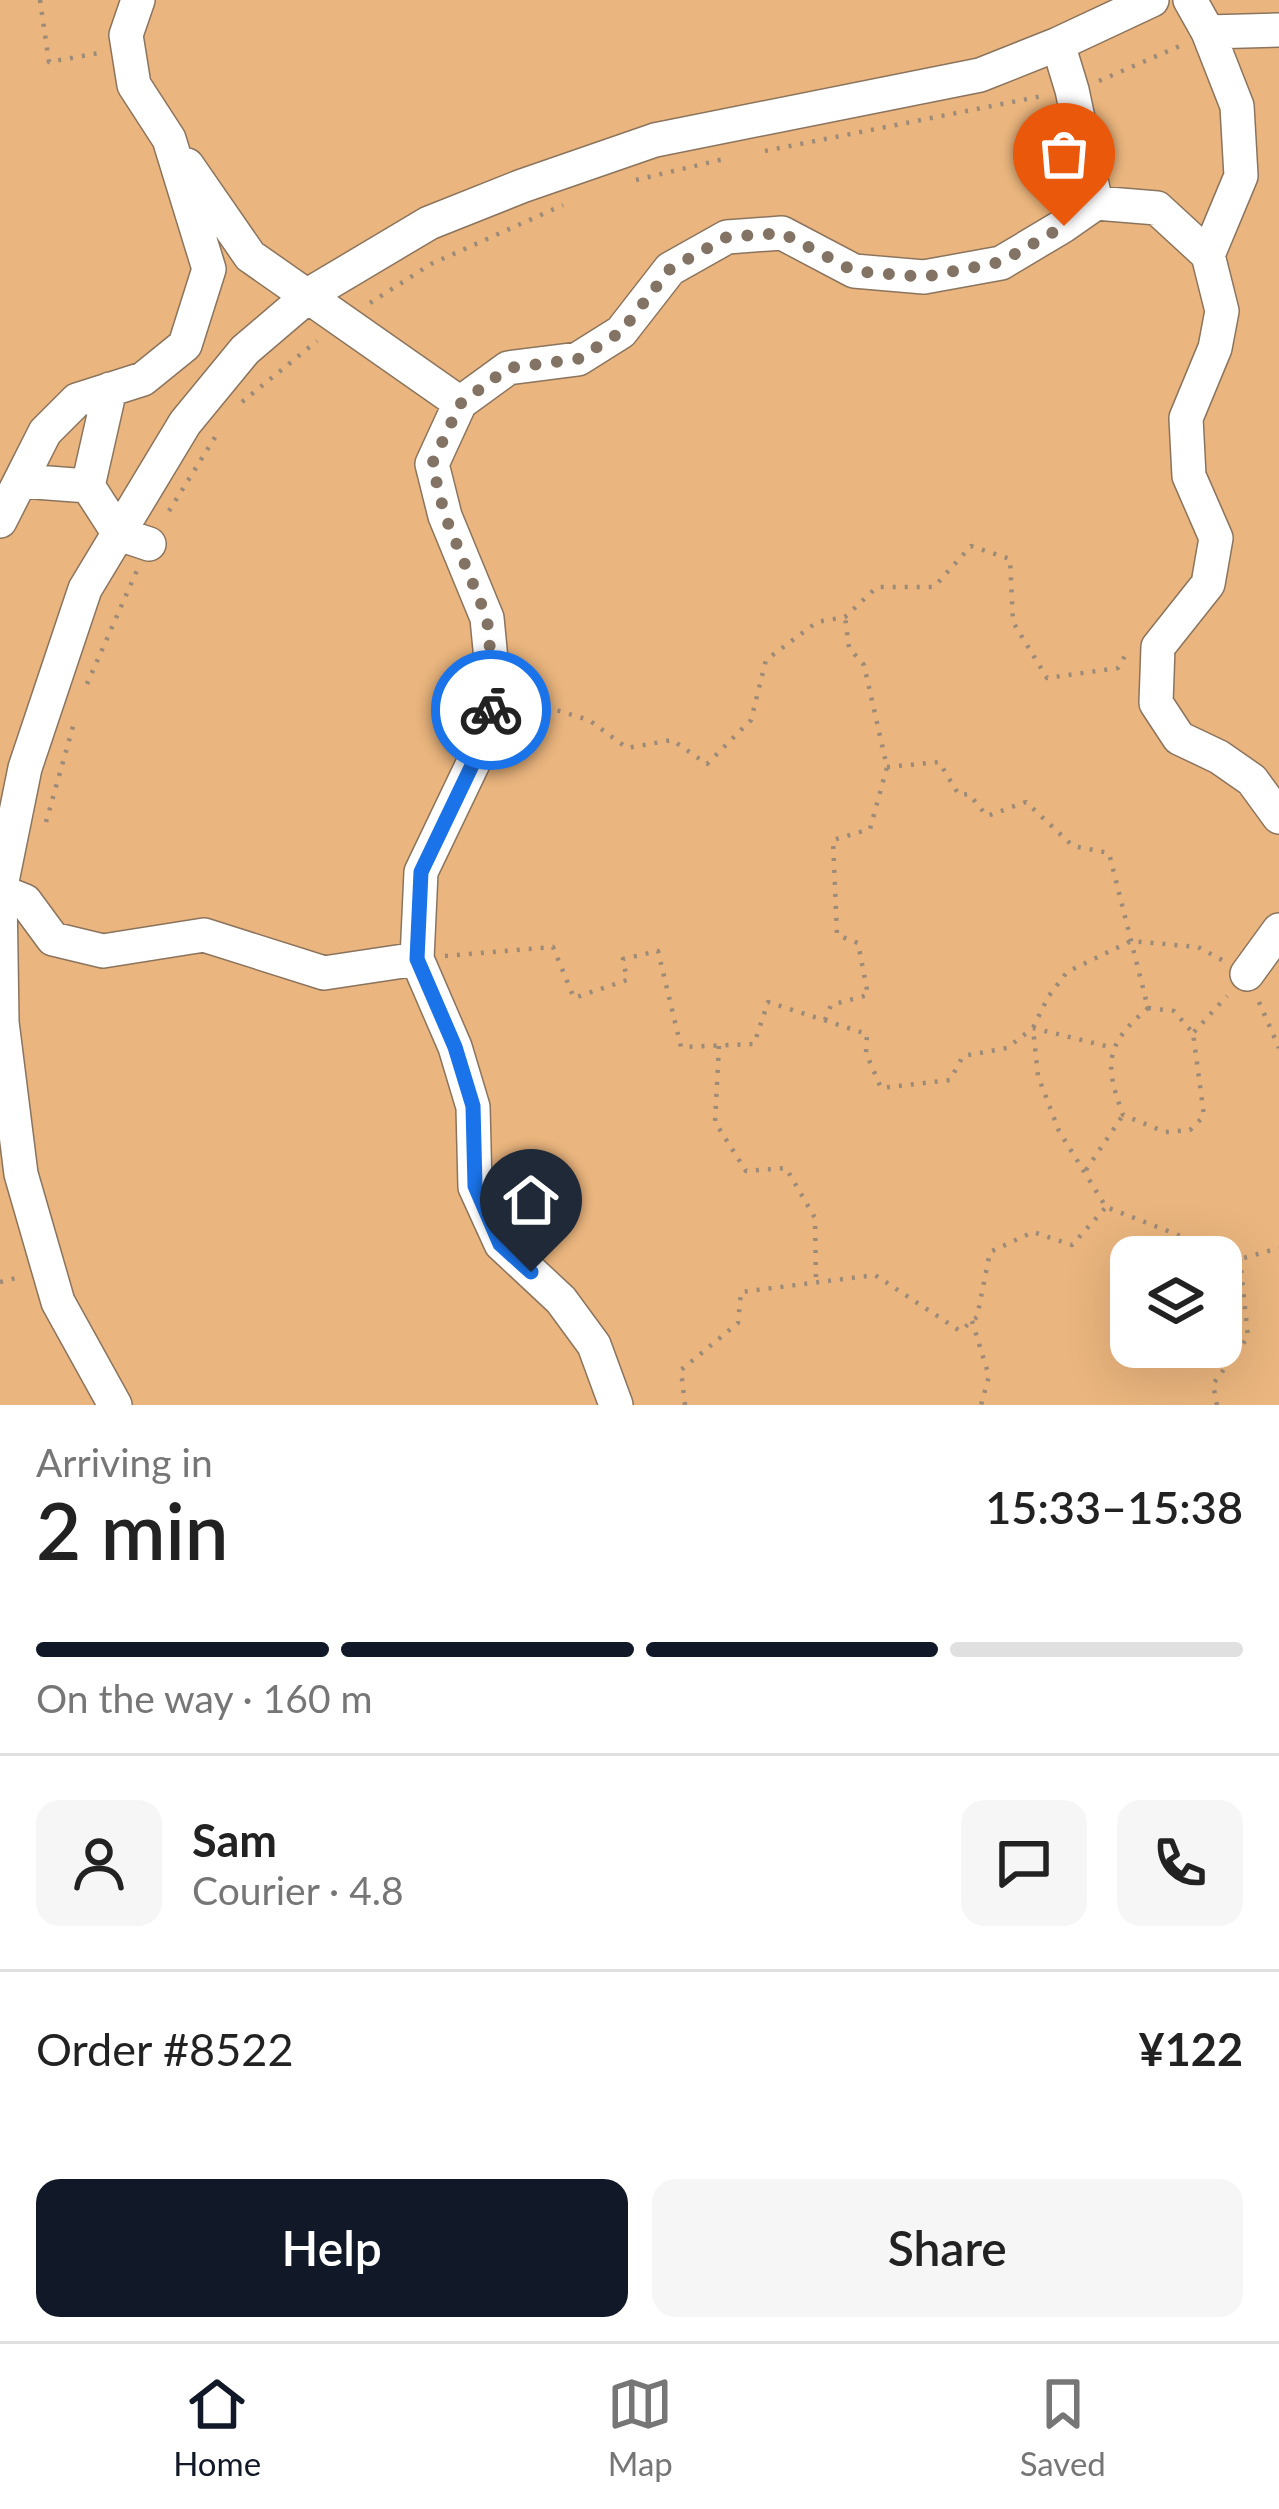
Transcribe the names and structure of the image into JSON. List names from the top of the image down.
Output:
{
  "page": {
    "heading": ["2 min", "Arriving in", "15:33–15:38"],
    "panel": [
      "Sam",
      "Courier · 4.8",
      "Order #8522",
      "¥122"
    ],
    "bar": "On the way · 160 m",
    "buttons": ["Help", "Share"],
    "tabs": ["Home", "Map", "Saved"]
  }
}
